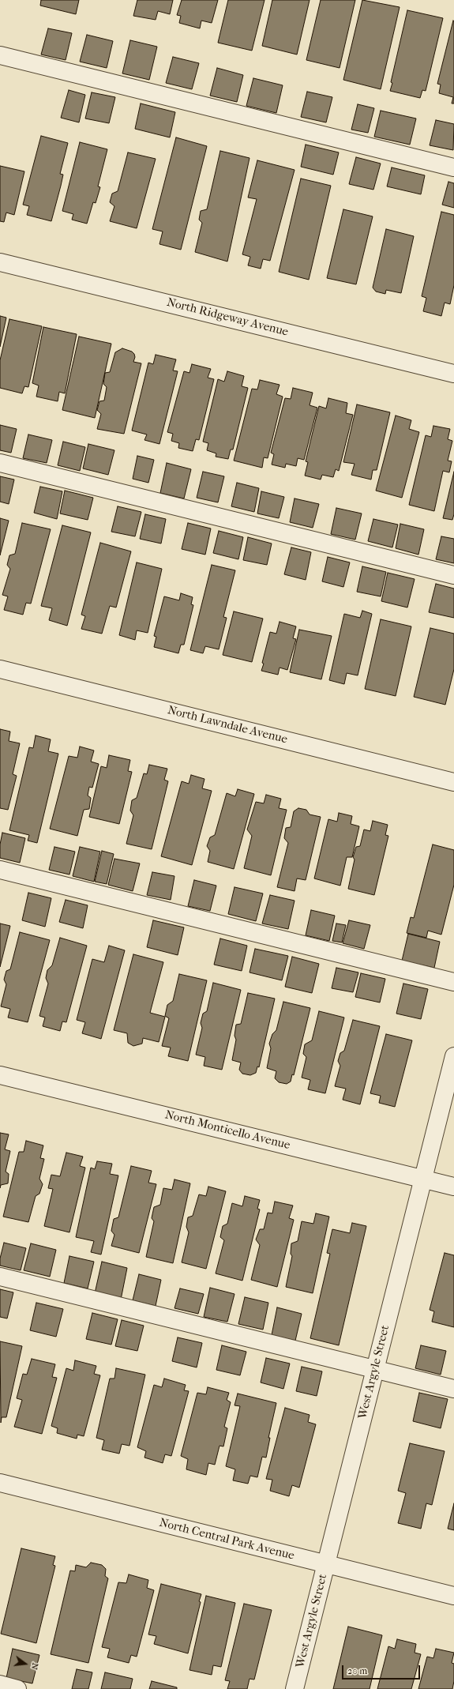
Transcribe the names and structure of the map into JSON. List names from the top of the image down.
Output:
{
  "streets": {
    "street": [
      "North Ridgeway Avenue",
      "North Lawndale Avenue",
      "North Monticello Avenue",
      "West Argyle Street",
      "North Central Park Avenue"
    ]
  },
  "crossings": [
    ["North Monticello Avenue", "West Argyle Street"],
    ["West Argyle Street", "North Central Park Avenue"]
  ],
  "scale_bar": "20 m",
  "north": "right"
}
